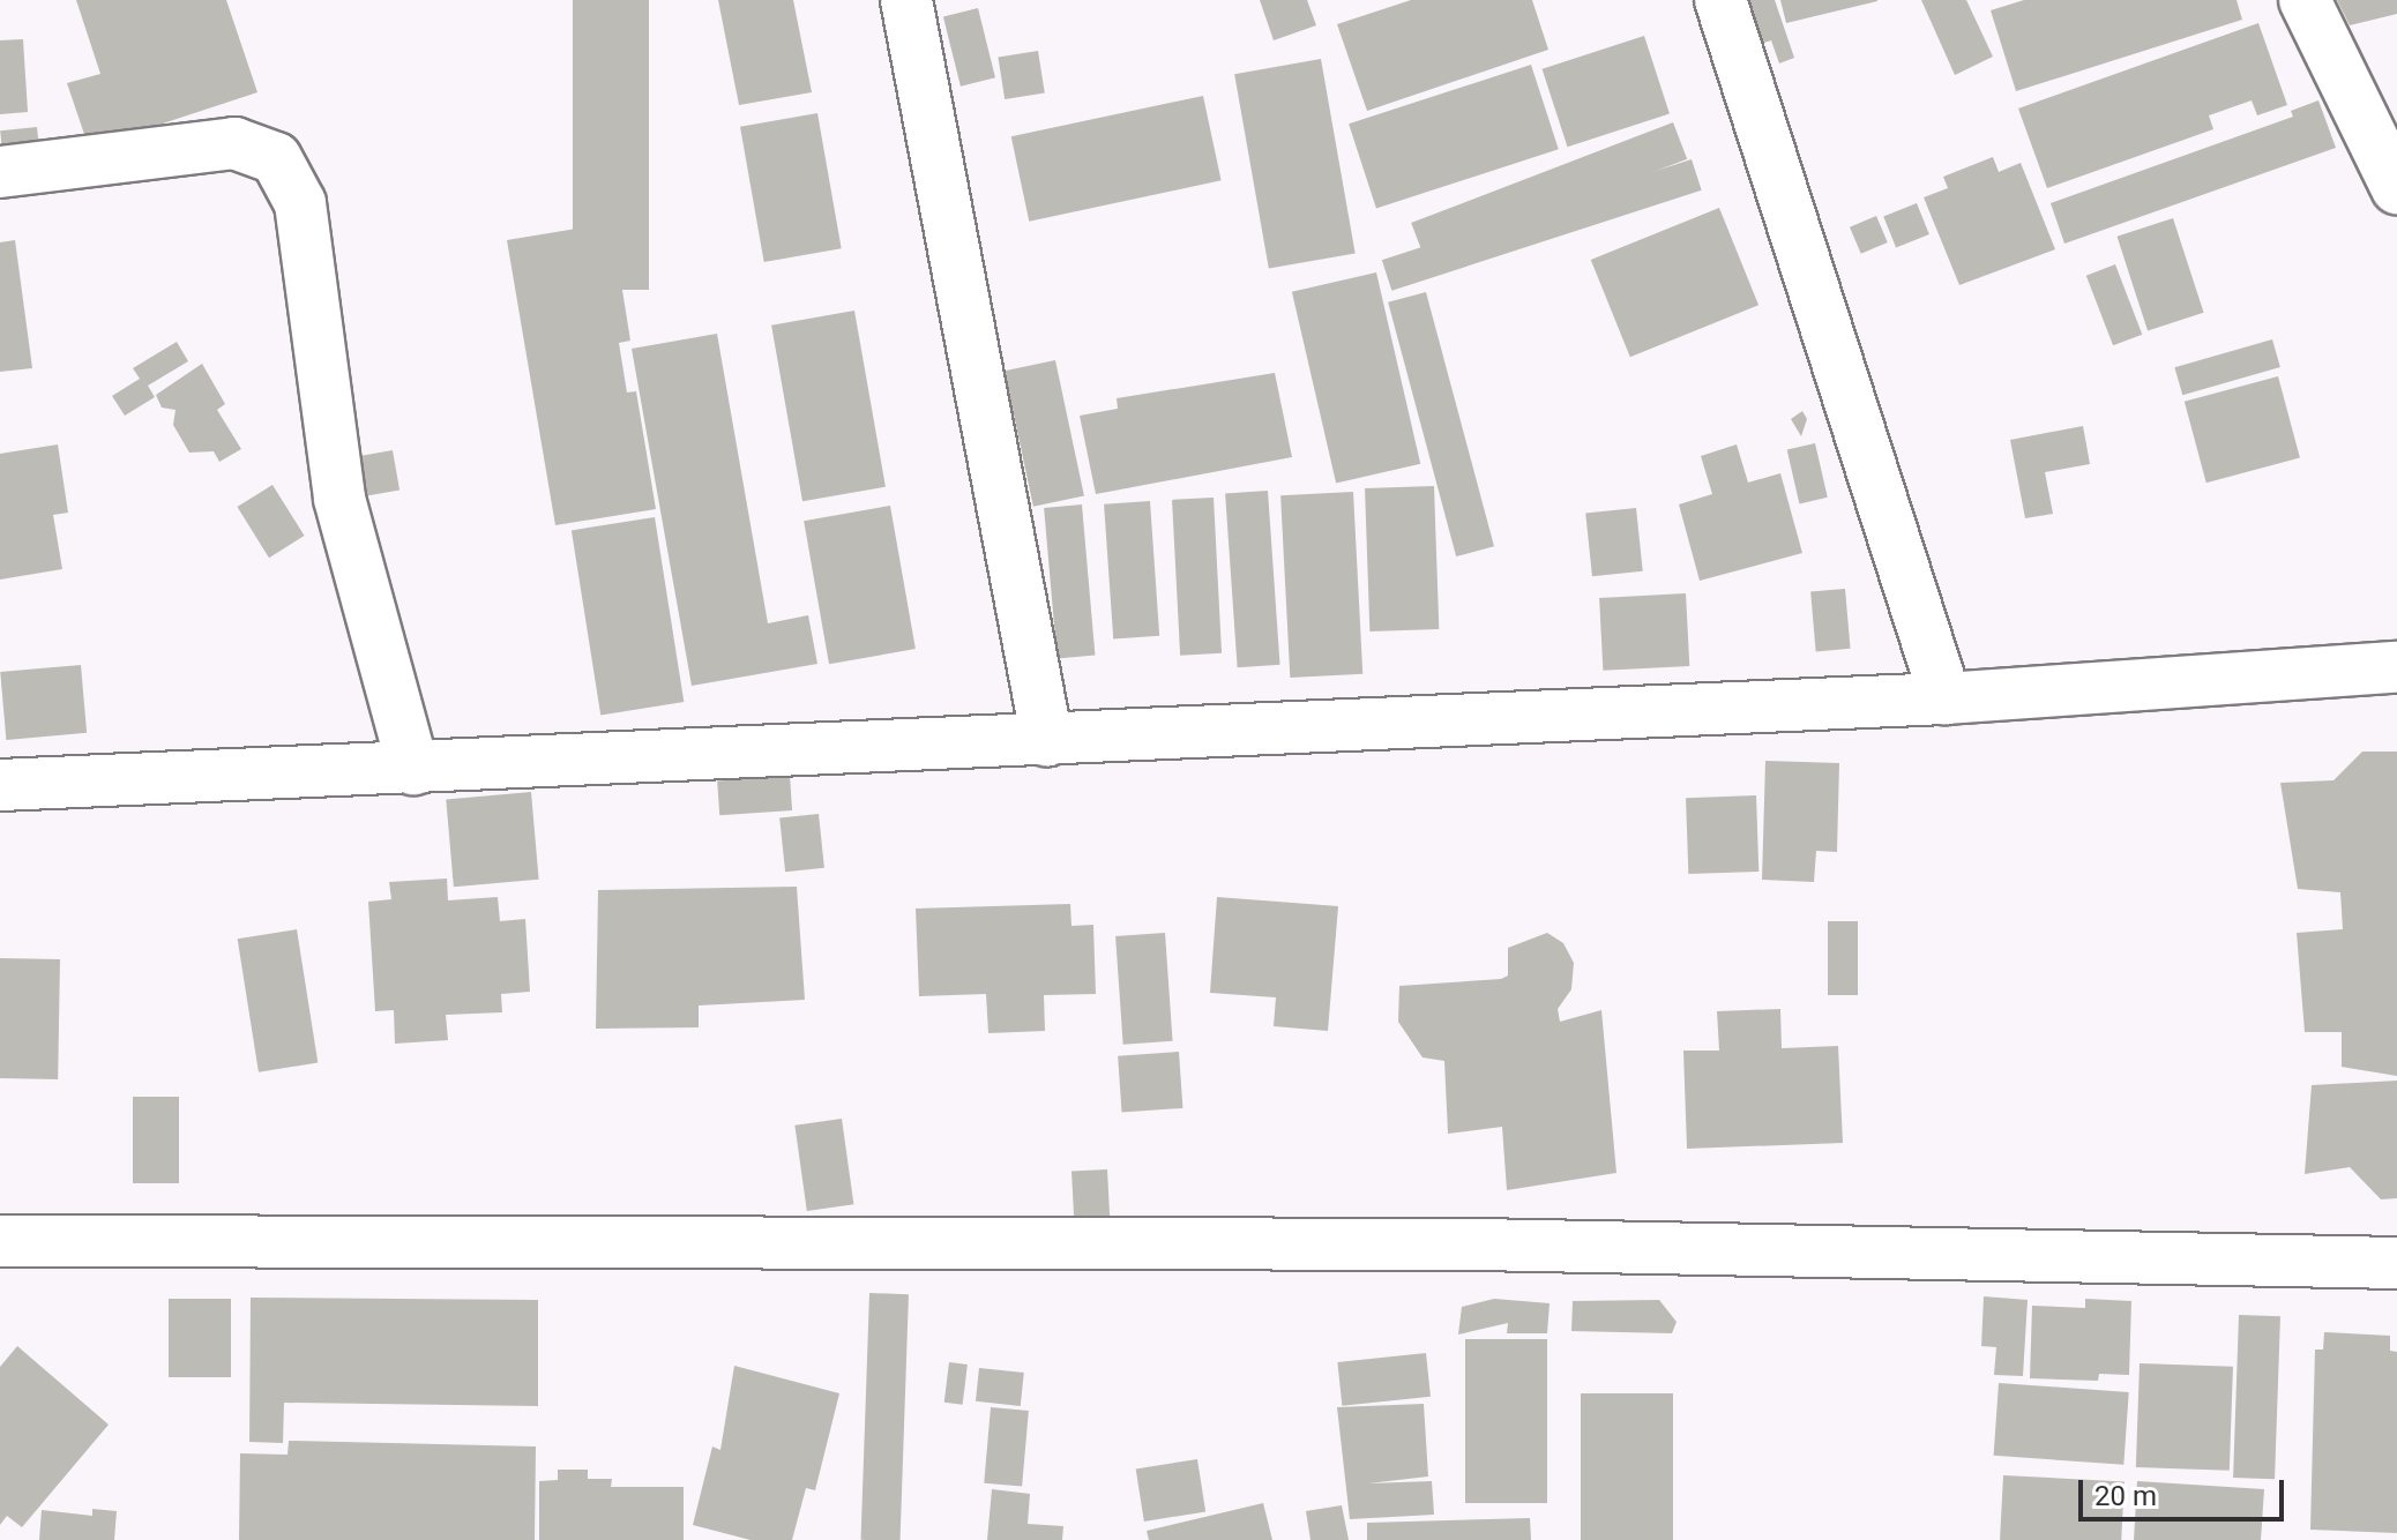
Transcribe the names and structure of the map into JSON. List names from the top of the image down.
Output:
{
  "scale_bar": "20 m"
}
